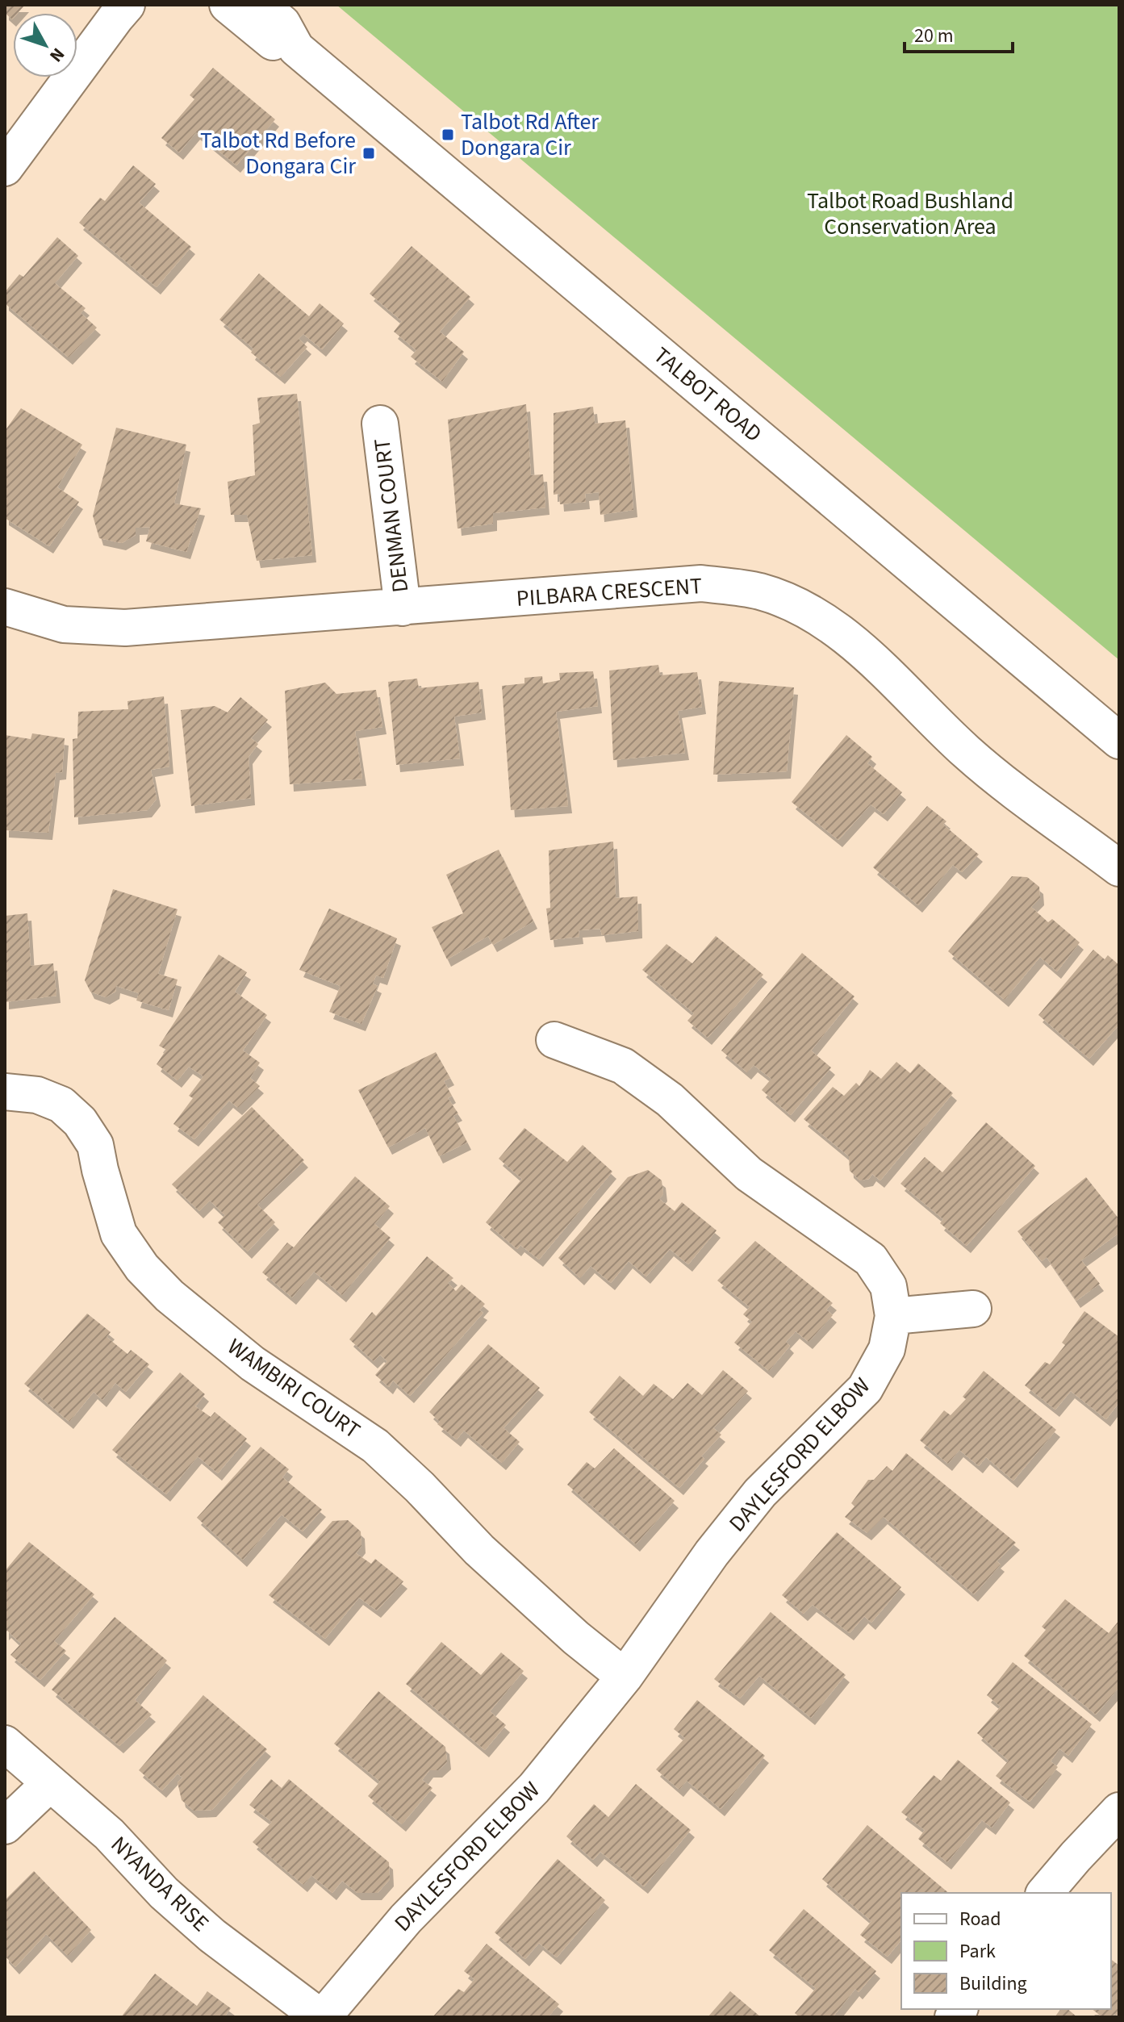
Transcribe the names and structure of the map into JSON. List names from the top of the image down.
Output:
{
  "streets": {
    "street": [
      "TALBOT ROAD",
      "DENMAN COURT",
      "PILBARA CRESCENT",
      "WAMBIRI COURT",
      "DAYLESFORD ELBOW",
      "NYANDA RISE"
    ]
  },
  "crossings": [
    ["DENMAN COURT", "PILBARA CRESCENT"],
    ["WAMBIRI COURT", "DAYLESFORD ELBOW"],
    ["DAYLESFORD ELBOW", "NYANDA RISE"]
  ],
  "parks": ["Talbot Road Bushland Conservation Area"],
  "places": {
    "transit": ["Talbot Rd After Dongara Cir", "Talbot Rd Before Dongara Cir"]
  },
  "legend": ["Road", "Park", "Building"],
  "scale_bar": "20 m",
  "north": "bottom right"
}
